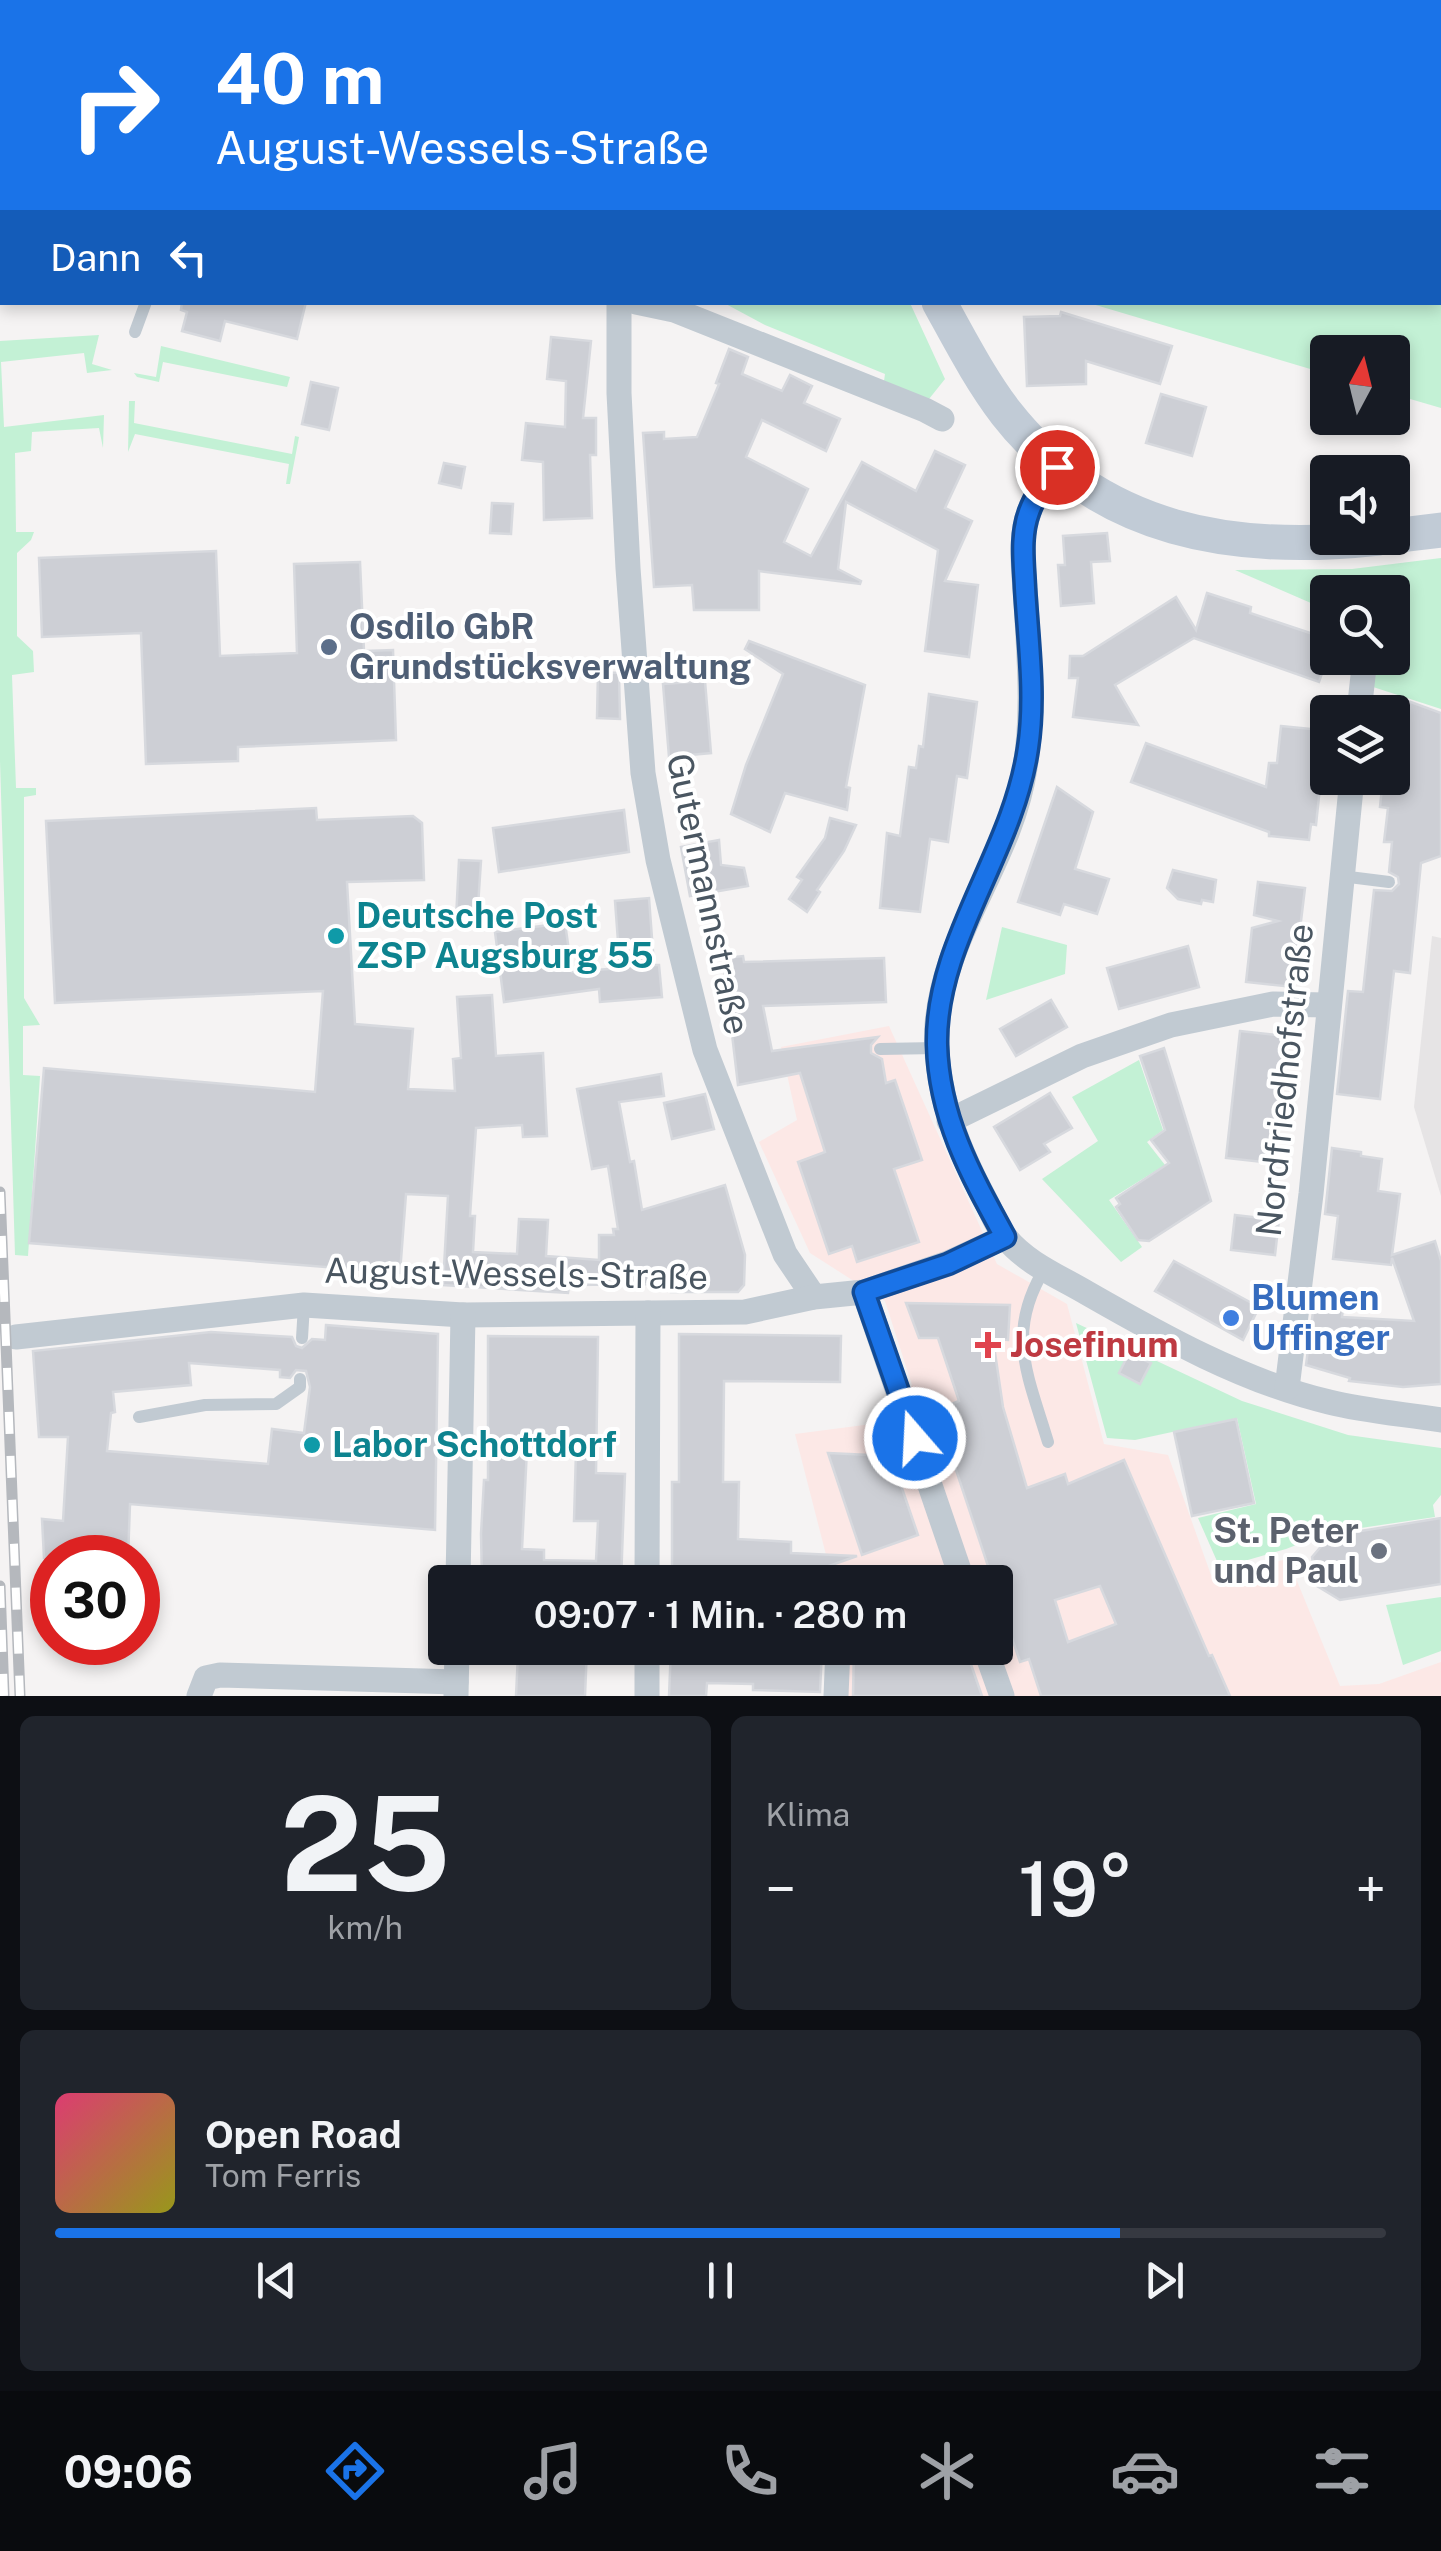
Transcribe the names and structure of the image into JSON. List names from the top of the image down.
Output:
{
  "streets": {
    "street": ["Gutermannstraße", "Nordfriedhofstraße", "August-Wessels-Straße"]
  },
  "crossings": [
    ["Gutermannstraße", "August-Wessels-Straße"]
  ],
  "places": {
    "other": [
      "Osdilo GbR Grundstücksverwaltung",
      "Deutsche Post ZSP Augsburg 55",
      "Blumen Uffinger",
      "Labor Schottdorf",
      "St. Peter und Paul"
    ],
    "health": ["Josefinum"]
  },
  "north": "top",
  "page": {
    "turn": ["40 m", "August-Wessels-Straße"],
    "then": "Dann",
    "limit": "30",
    "trip": "09:07 · 1 Min. · 280 m",
    "tile": [
      ["25", "km/h"],
      "Klima"
    ],
    "heat": ["−", "19°", "+"],
    "song": ["Open Road", "Tom Ferris"],
    "tabs": "09:06"
  }
}
